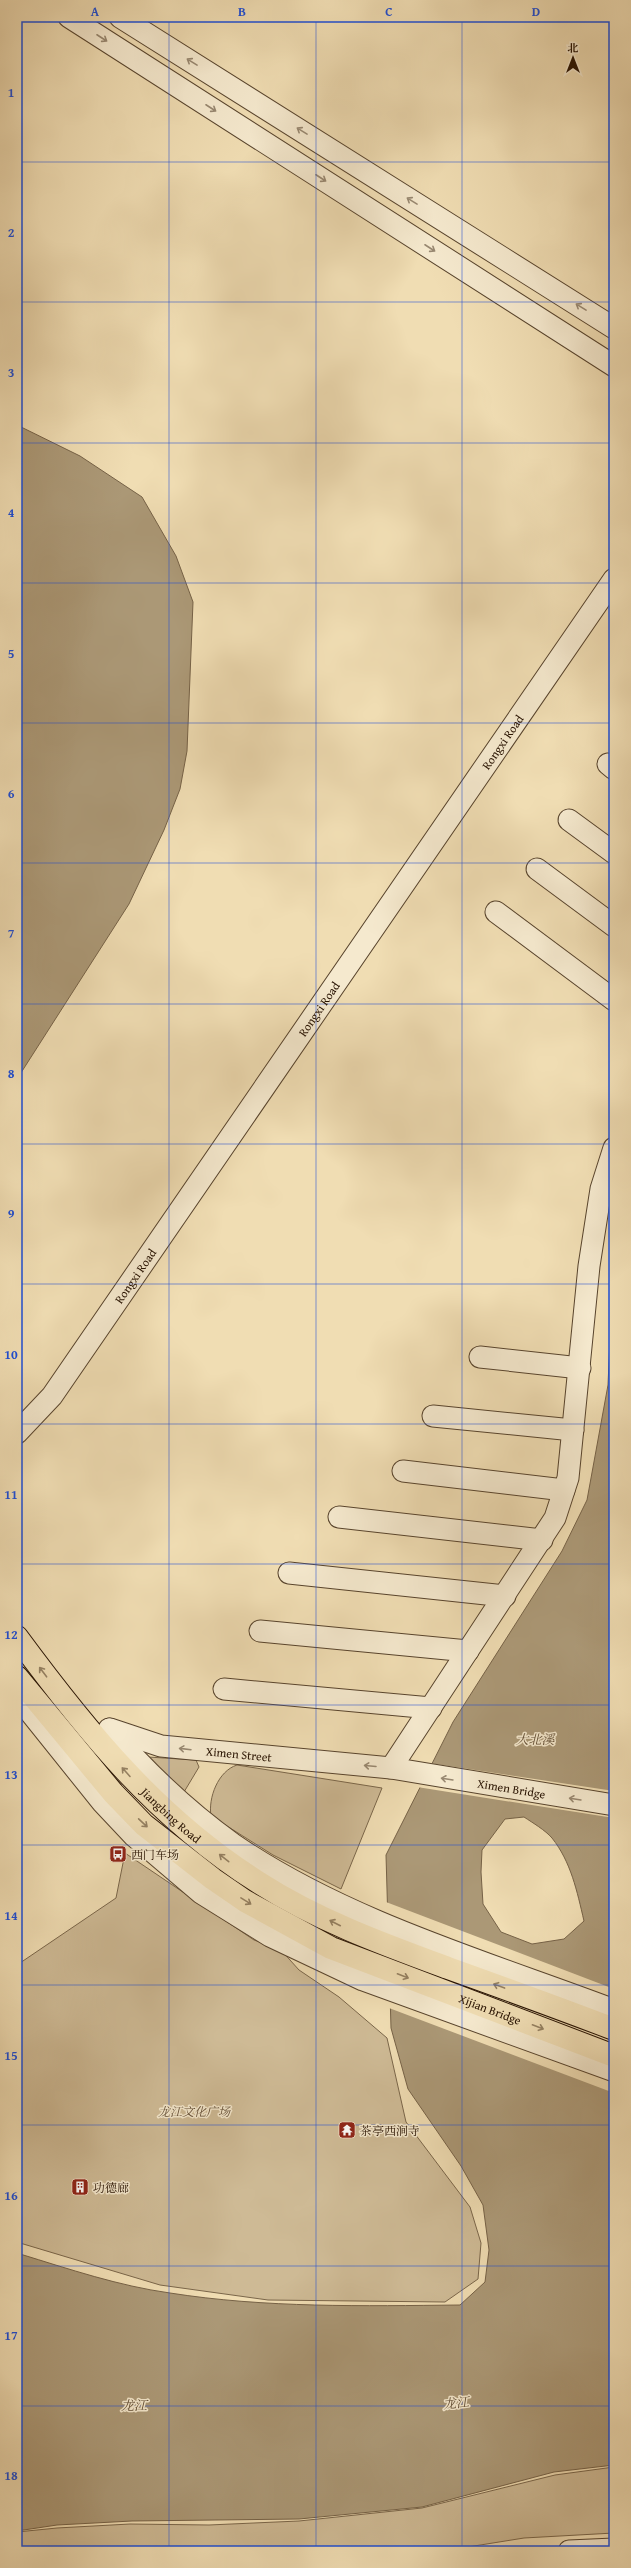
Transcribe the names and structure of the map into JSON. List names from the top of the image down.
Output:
{
  "streets": {
    "main road": ["Jiangbing Road", "Xijian Bridge"],
    "street": ["Rongxi Road", "Ximen Street", "Ximen Bridge"]
  },
  "crossings": [
    ["Ximen Street", "Ximen Bridge"],
    ["Ximen Street", "Jiangbing Road"],
    ["Jiangbing Road", "Xijian Bridge"]
  ],
  "water": ["大北溪", "龙江"],
  "parks": ["龙江文化广场"],
  "places": {
    "bus stop": ["西门车场"],
    "temple": ["茶亭西涧寺"],
    "building": ["功德廊"]
  },
  "north": "top",
  "grid": {
    "columns": [
      "A",
      "B",
      "C",
      "D"
    ],
    "rows": [
      "1",
      "2",
      "3",
      "4",
      "5",
      "6",
      "7",
      "8",
      "9",
      "10",
      "11",
      "12",
      "13",
      "14",
      "15",
      "16",
      "17",
      "18"
    ]
  }
}
